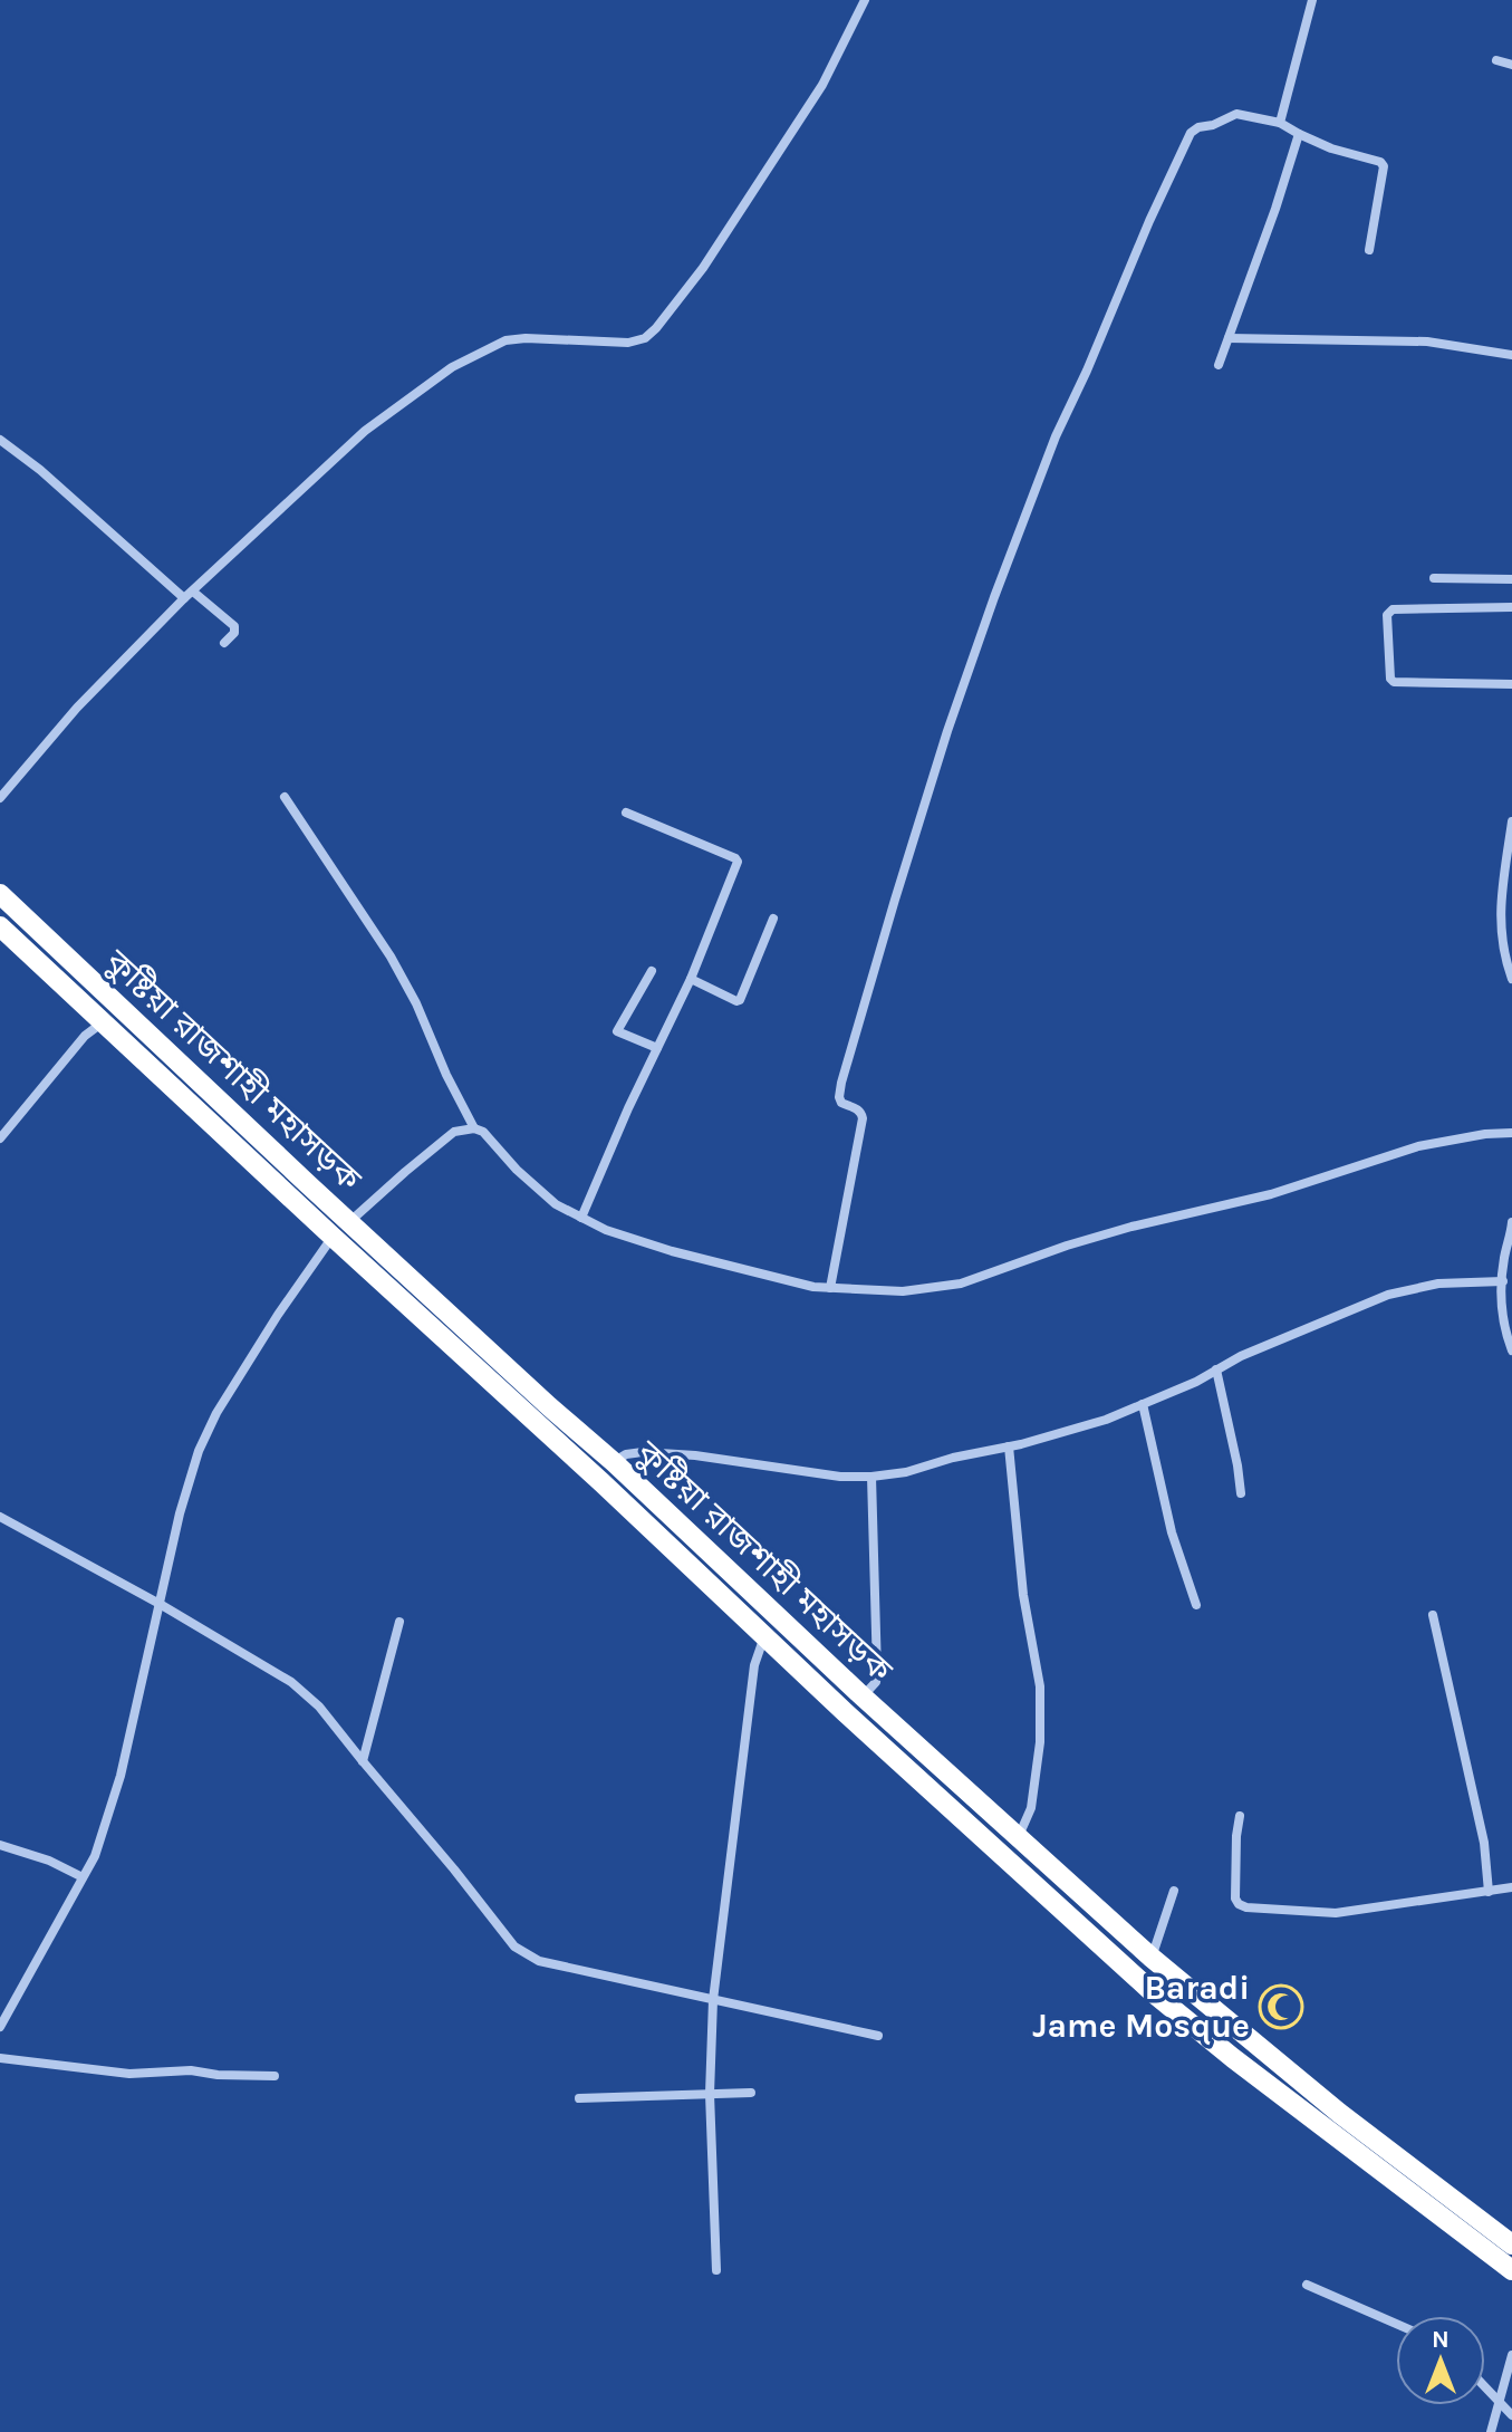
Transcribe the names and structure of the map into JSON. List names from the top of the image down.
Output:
{
  "streets": {
    "highway": ["কুষ্টিয়া রাজশাহী মহাসড়ক"]
  },
  "places": {
    "mosque": ["Baradi Jame Mosque"]
  },
  "north": "top"
}
